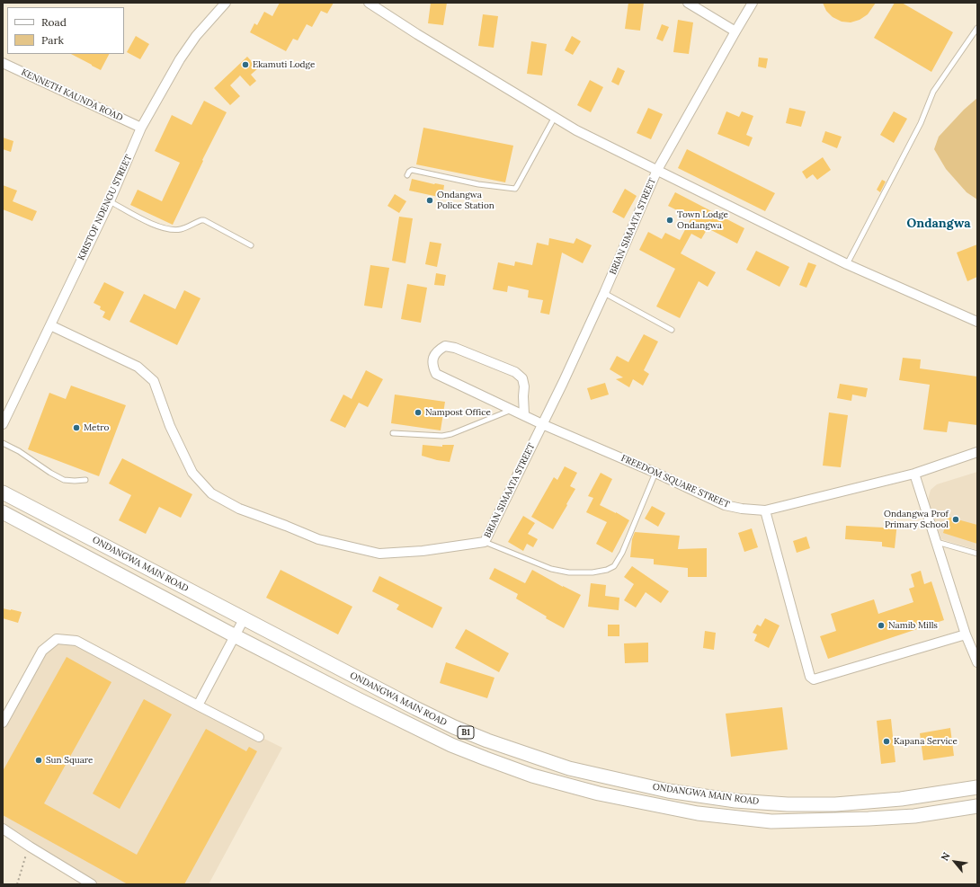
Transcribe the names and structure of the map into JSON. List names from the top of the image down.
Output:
{
  "streets": {
    "main road": ["ONDANGWA MAIN ROAD", "B1"],
    "street": [
      "KENNETH KAUNDA ROAD",
      "KRISTOF NDENGU STREET",
      "BRIAN SIMAATA STREET",
      "FREEDOM SQUARE STREET"
    ]
  },
  "crossings": [
    ["KENNETH KAUNDA ROAD", "KRISTOF NDENGU STREET"],
    ["KRISTOF NDENGU STREET", "BRIAN SIMAATA STREET"],
    ["BRIAN SIMAATA STREET", "FREEDOM SQUARE STREET"]
  ],
  "districts": ["Ondangwa"],
  "places": [
    "Ekamuti Lodge",
    "Ondangwa Police Station",
    "Town Lodge Ondangwa",
    "Nampost Office",
    "Metro",
    "Ondangwa Prof Primary School",
    "Namib Mills",
    "Kapana Service",
    "Sun Square"
  ],
  "legend": ["Road", "Park"],
  "north": "top left"
}
